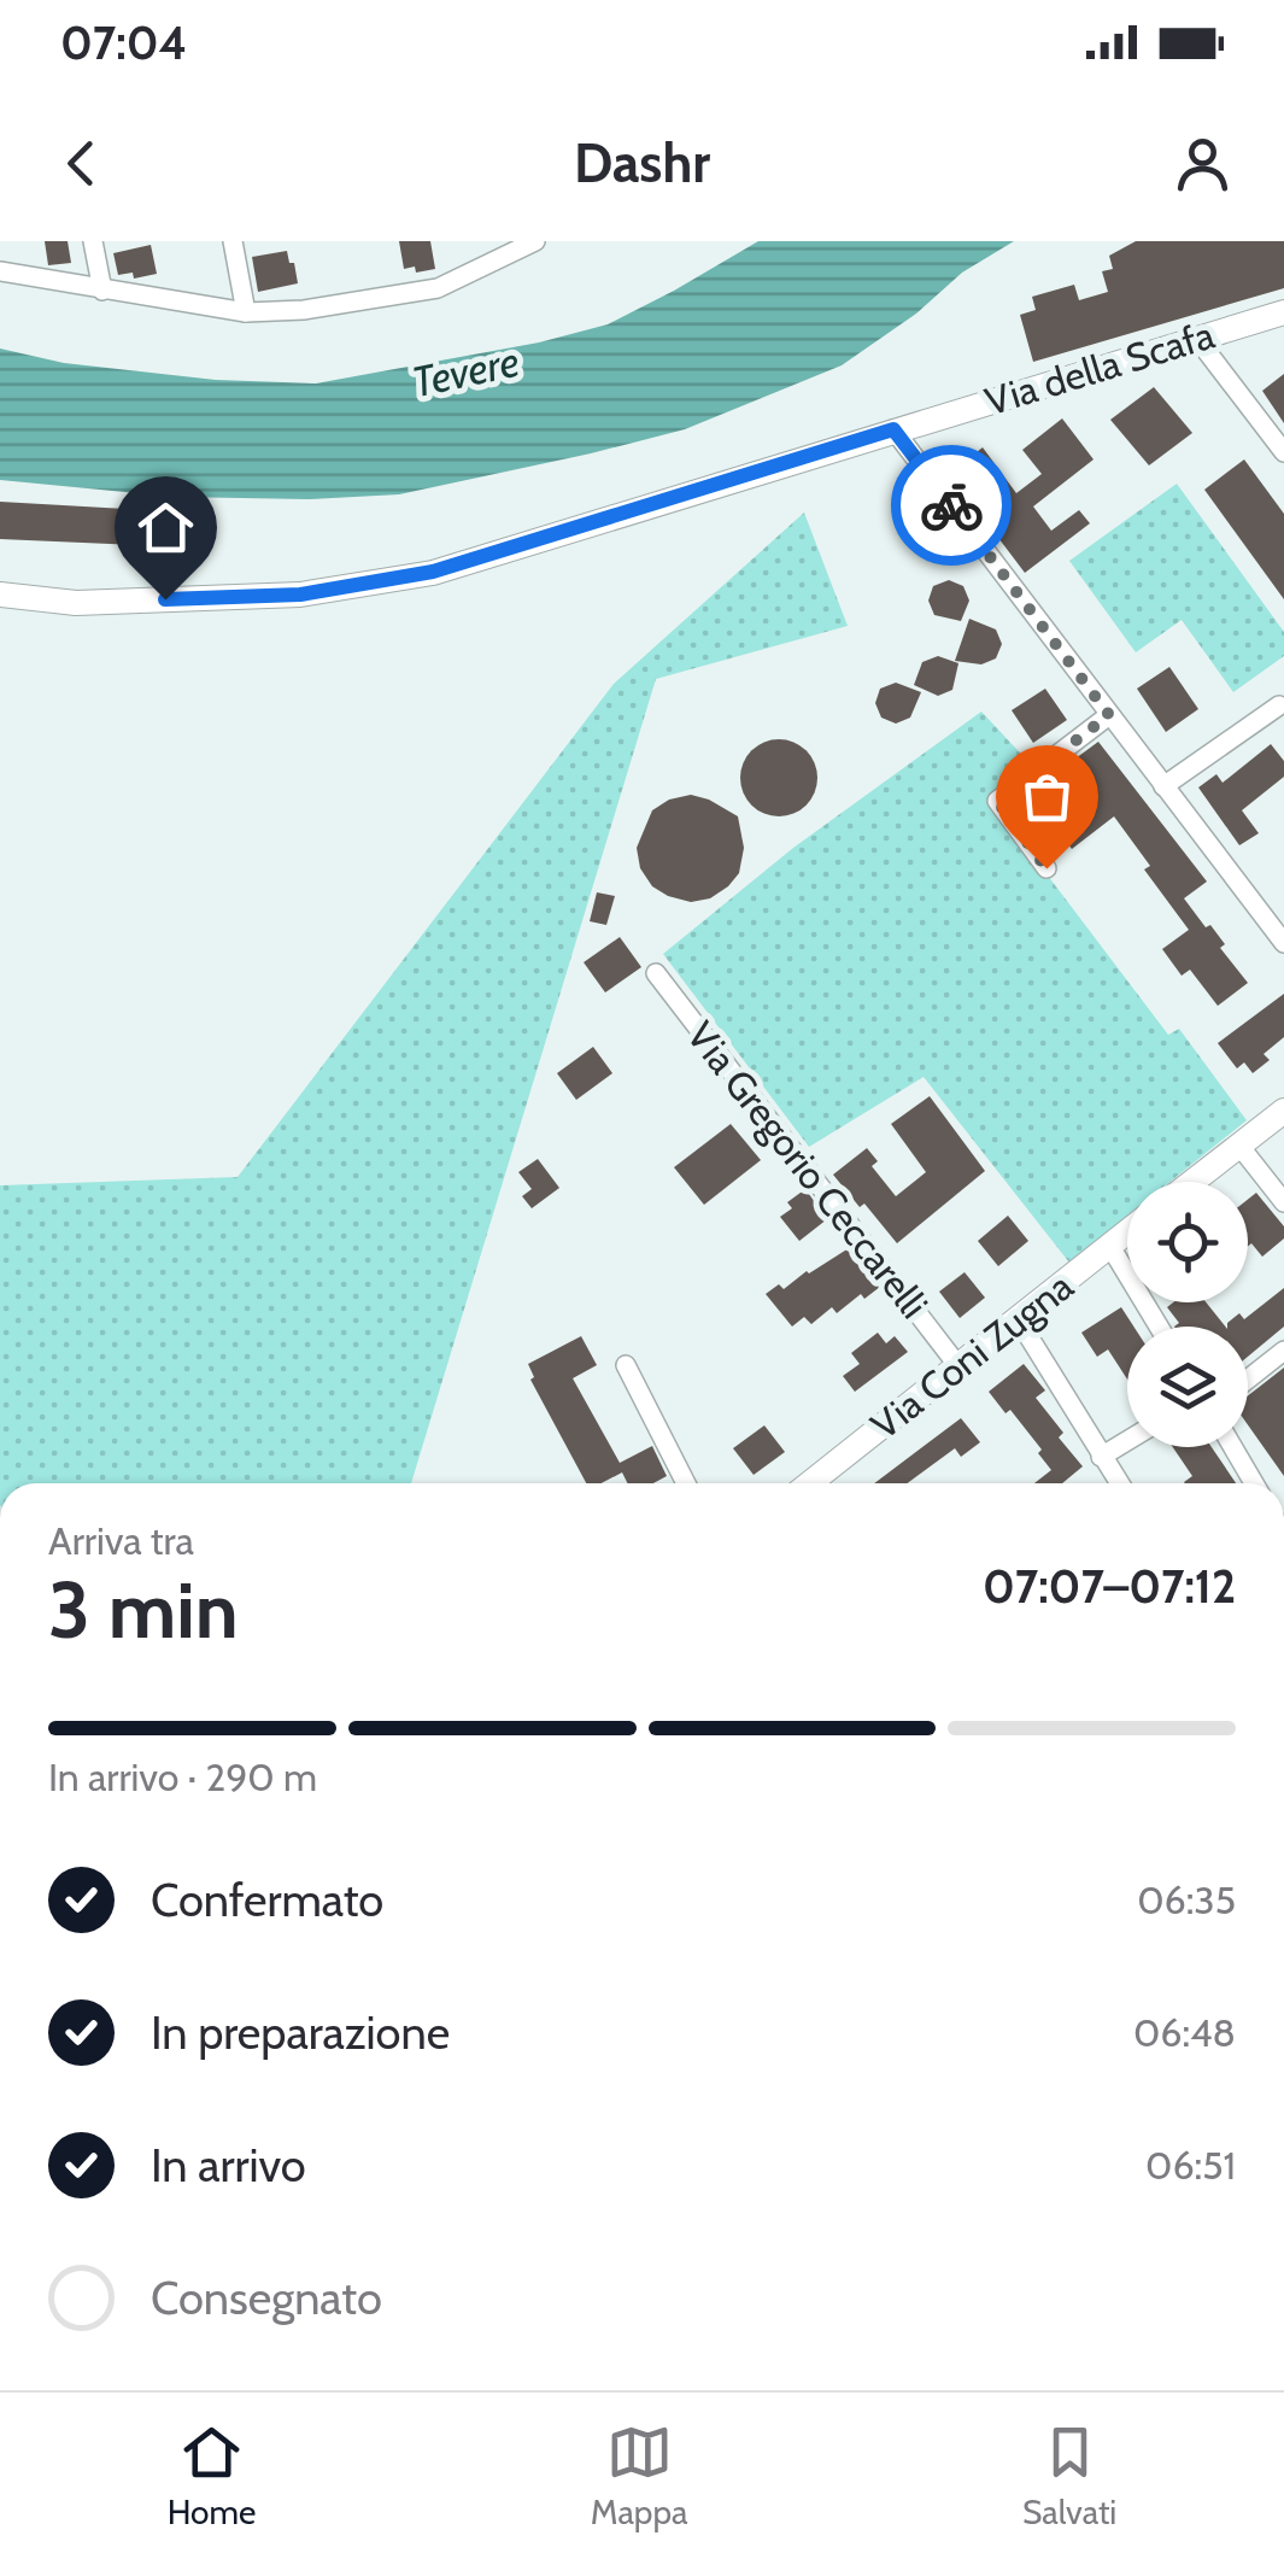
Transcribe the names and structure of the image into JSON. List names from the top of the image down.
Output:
{
  "streets": {
    "street": ["Via della Scafa", "Via Gregorio Ceccarelli", "Via Coni Zugna"]
  },
  "crossings": [
    ["Via Gregorio Ceccarelli", "Via Coni Zugna"]
  ],
  "water": ["Tevere"],
  "page": {
    "status": "07:04",
    "header": "Dashr",
    "heading": ["3 min", "Arriva tra", "07:07–07:12"],
    "bar": "In arrivo · 290 m",
    "list": [
      ["Confermato", "06:35"],
      ["In preparazione", "06:48"],
      ["In arrivo", "06:51"],
      "Consegnato"
    ],
    "tabs": ["Home", "Mappa", "Salvati"]
  }
}
